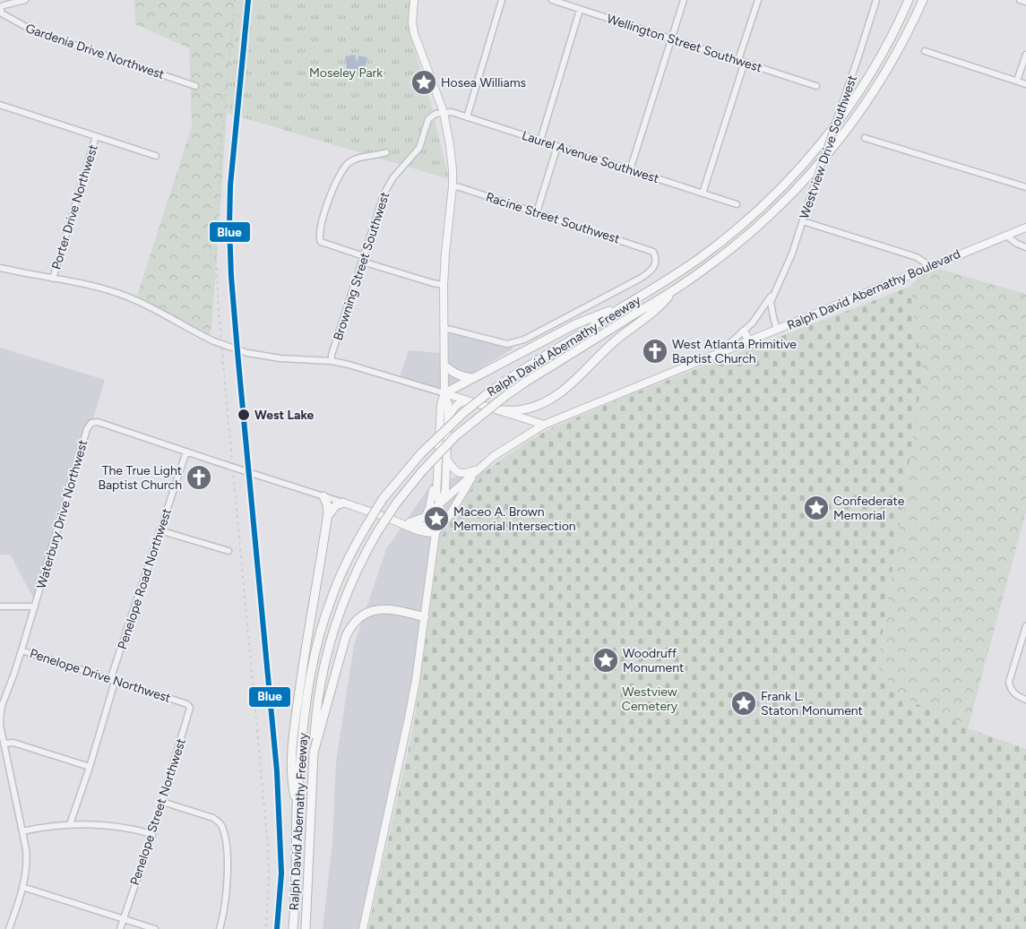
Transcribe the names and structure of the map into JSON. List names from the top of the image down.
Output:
{
  "streets": {
    "highway": ["Ralph David Abernathy Freeway"],
    "main road": ["Ralph David Abernathy Boulevard"],
    "street": [
      "Wellington Street Southwest",
      "Gardenia Drive Northwest",
      "Westview Drive Southwest",
      "Laurel Avenue Southwest",
      "Porter Drive Northwest",
      "Racine Street Southwest",
      "Browning Street Southwest",
      "Waterbury Drive Northwest",
      "Penelope Road Northwest",
      "Penelope Drive Northwest",
      "Penelope Street Northwest"
    ]
  },
  "crossings": [
    ["Westview Drive Southwest", "Ralph David Abernathy Boulevard"],
    ["Laurel Avenue Southwest", "Browning Street Southwest"],
    ["Waterbury Drive Northwest", "Penelope Road Northwest"],
    ["Waterbury Drive Northwest", "Penelope Drive Northwest"],
    ["Penelope Road Northwest", "Penelope Drive Northwest"],
    ["Penelope Drive Northwest", "Penelope Street Northwest"]
  ],
  "parks": ["Moseley Park", "Westview Cemetery"],
  "places": {
    "place": [
      "Hosea Williams",
      "Confederate Memorial",
      "Maceo A. Brown Memorial Intersection",
      "Woodruff Monument",
      "Frank L. Staton Monument"
    ],
    "church": ["West Atlanta Primitive Baptist Church", "The True Light Baptist Church"],
    "other": ["West Lake"]
  },
  "lines": ["transit line Blue"]
}
